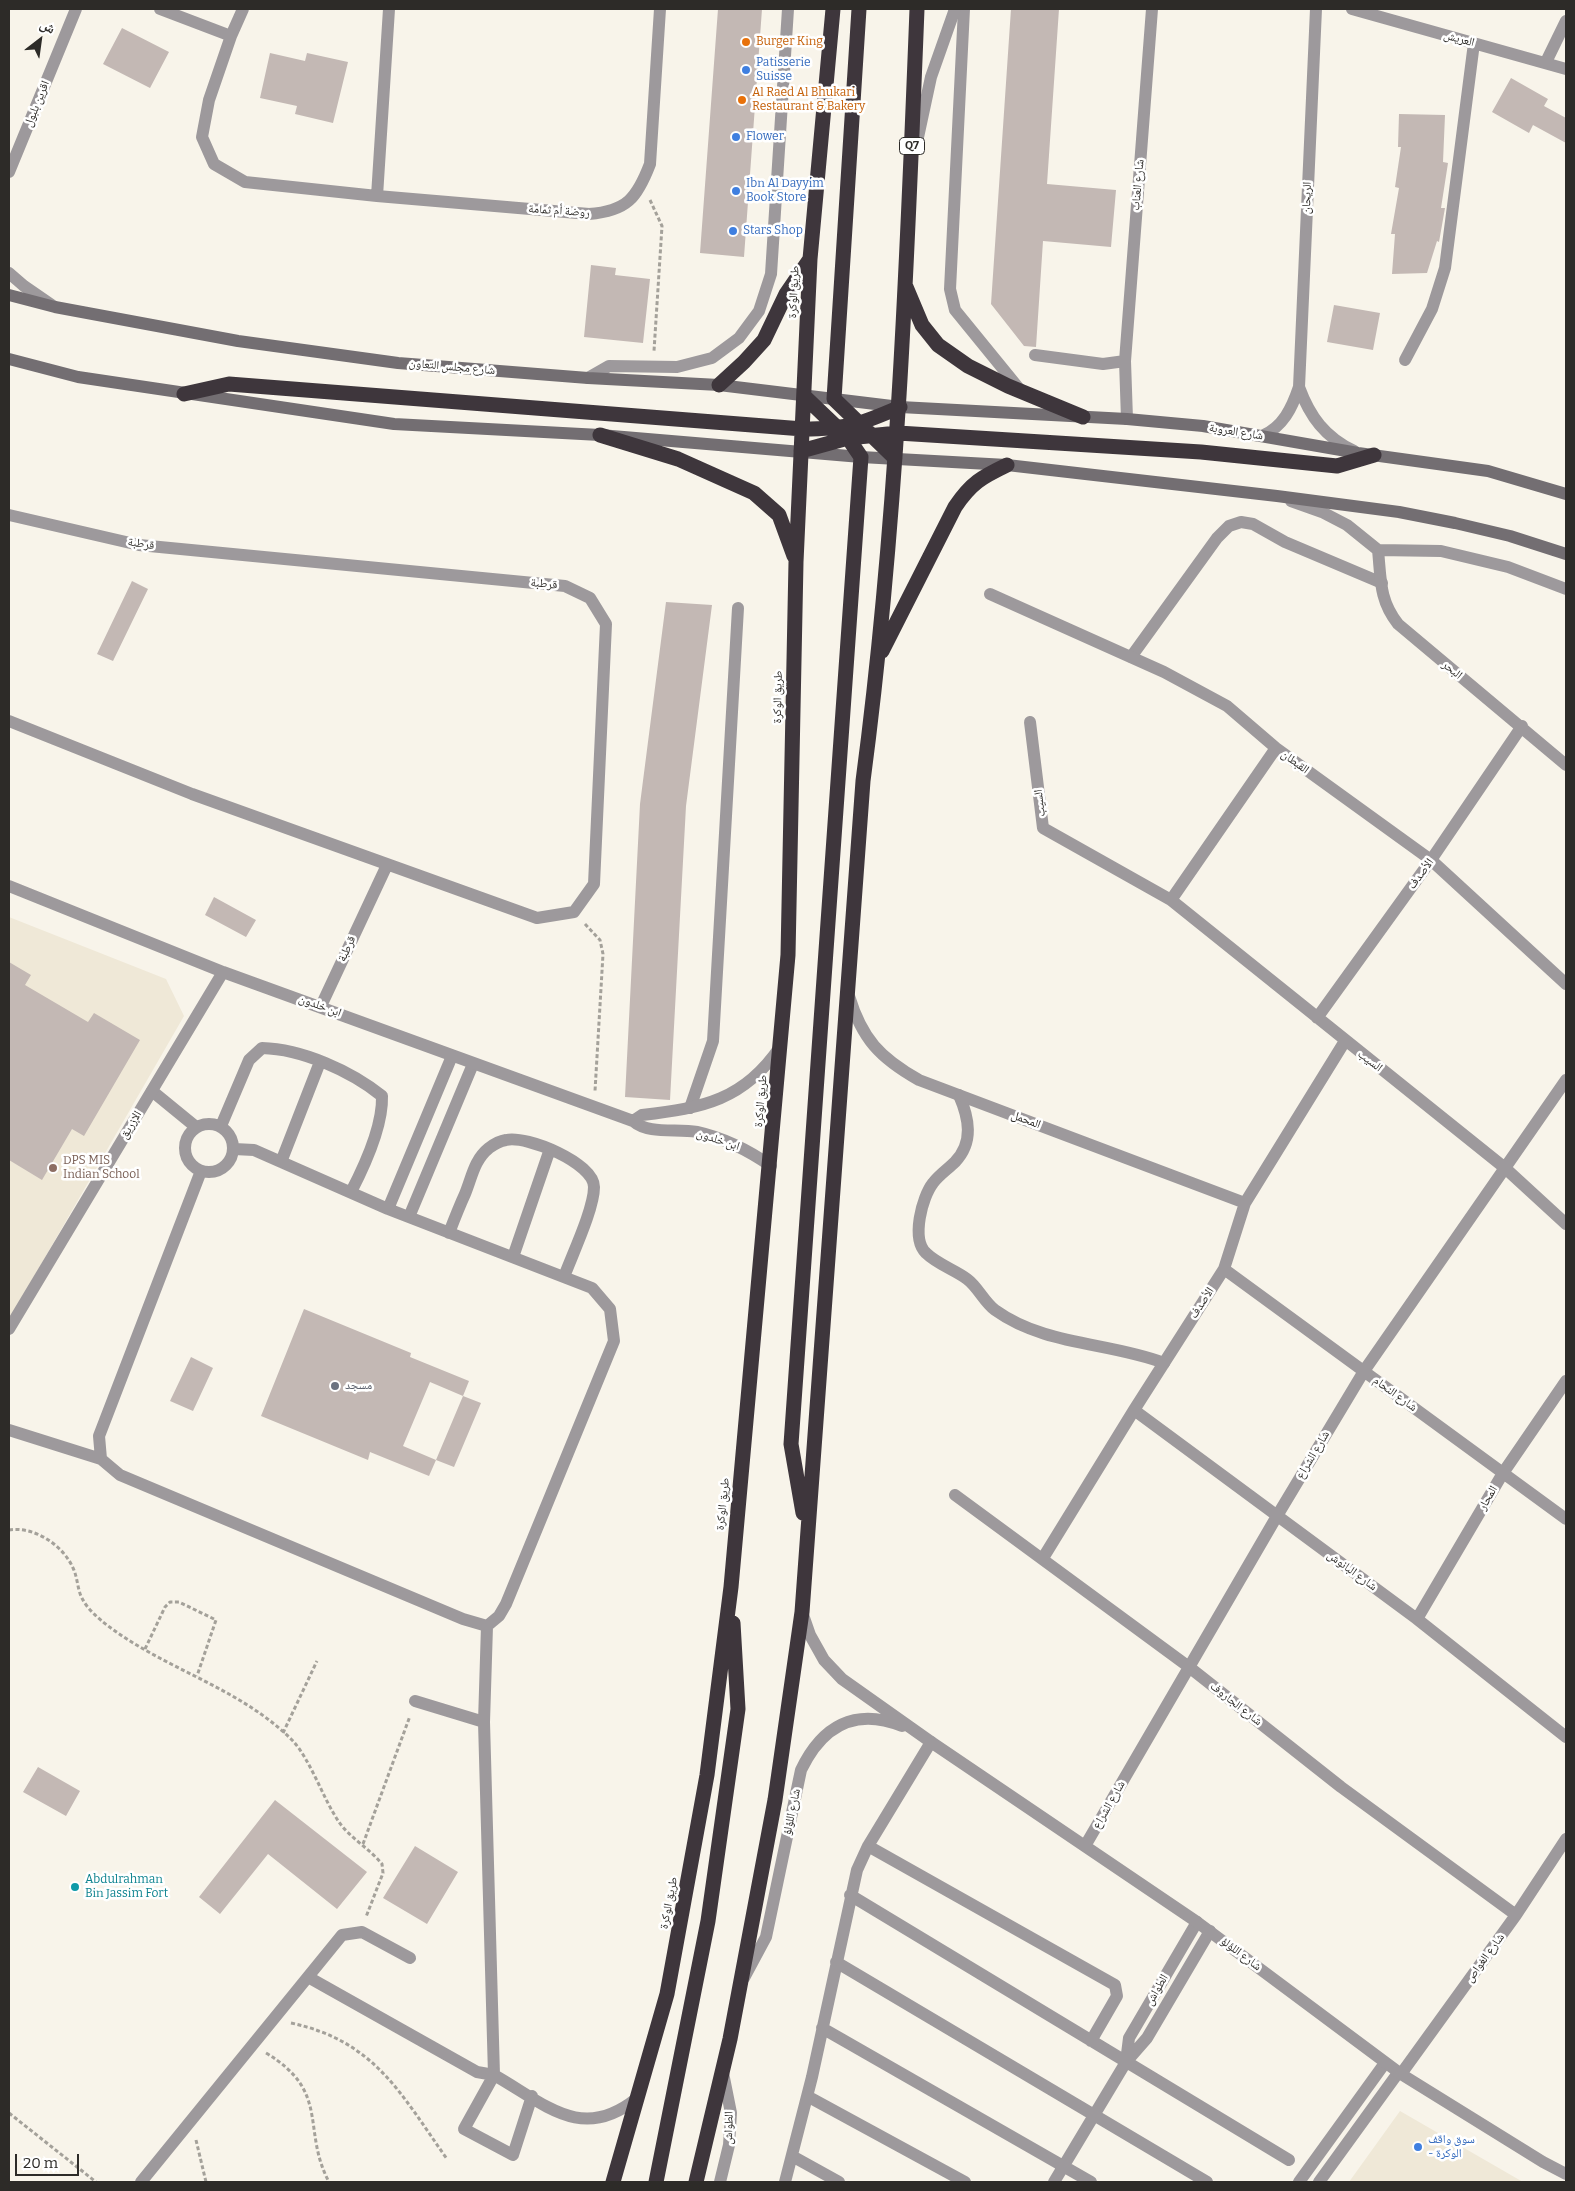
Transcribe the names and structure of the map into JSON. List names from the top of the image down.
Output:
{
  "streets": {
    "highway": ["Q7", "طريق الوكرة"],
    "main road": ["شارع مجلس التعاون", "شارع العروبة"],
    "street": [
      "العريش",
      "اقرين بلبول",
      "شارع العناب",
      "الريحان",
      "روضة أم ثمامة",
      "قرطبة",
      "البحر",
      "القبطان",
      "السيب",
      "الأصدف",
      "ابن خلدون",
      "المحمل",
      "الإزريق",
      "شارع النحام",
      "شارع الشراع",
      "المحار",
      "شارع البانوش",
      "شارع الجاروف",
      "شارع اللؤلؤ",
      "شارع الغواص",
      "الطواش"
    ]
  },
  "crossings": [
    ["Q7", "شارع مجلس التعاون"],
    ["Q7", "شارع العروبة"],
    ["شارع العناب", "شارع العروبة"],
    ["الريحان", "شارع العروبة"],
    ["طريق الوكرة", "شارع مجلس التعاون"],
    ["طريق الوكرة", "ابن خلدون"],
    ["شارع مجلس التعاون", "شارع العروبة"],
    ["قرطبة", "ابن خلدون"],
    ["البحر", "الأصدف"],
    ["القبطان", "الأصدف"],
    ["السيب", "الأصدف"],
    ["السيب", "شارع الشراع"],
    ["الأصدف", "المحمل"],
    ["الأصدف", "شارع النحام"],
    ["الأصدف", "شارع البانوش"],
    ["الأصدف", "شارع الجاروف"],
    ["ابن خلدون", "الإزريق"],
    ["شارع النحام", "شارع الشراع"],
    ["شارع النحام", "المحار"],
    ["شارع الشراع", "شارع البانوش"],
    ["شارع الشراع", "شارع الجاروف"],
    ["شارع الشراع", "شارع اللؤلؤ"],
    ["المحار", "شارع البانوش"],
    ["شارع الجاروف", "شارع الغواص"],
    ["شارع اللؤلؤ", "شارع الغواص"],
    ["شارع اللؤلؤ", "الطواش"]
  ],
  "places": [
    "Burger King",
    "Patisserie Suisse",
    "Al Raed Al Bhukari Restaurant & Bakery",
    "Flower",
    "Ibn Al Dayyim Book Store",
    "Stars Shop",
    "DPS MIS Indian School",
    "مسجد",
    "Abdulrahman Bin Jassim Fort",
    "سوق واقف - الوكرة"
  ],
  "scale_bar": "20 m",
  "north": "top right"
}
